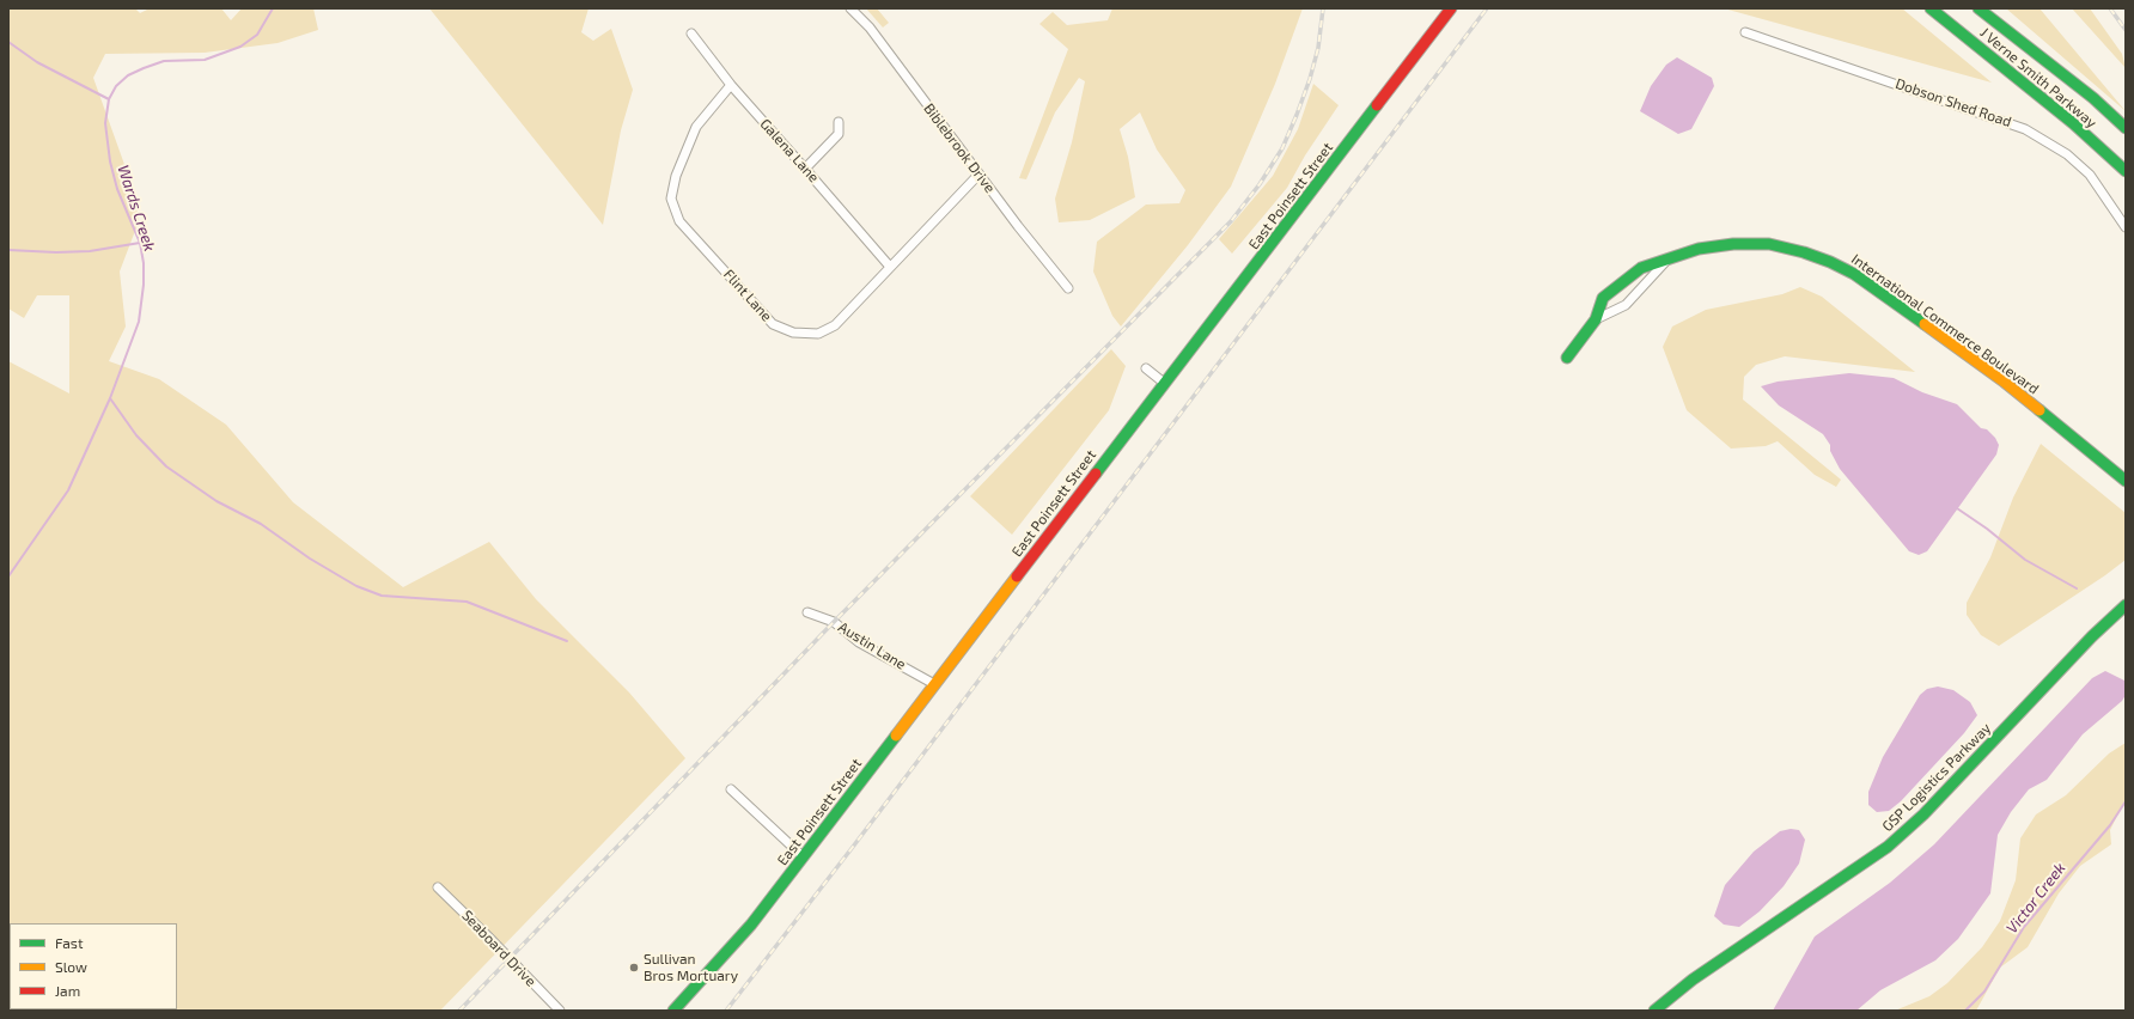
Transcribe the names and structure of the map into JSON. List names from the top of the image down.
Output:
{
  "streets": {
    "main road": [
      "J Verne Smith Parkway",
      "East Poinsett Street",
      "International Commerce Boulevard",
      "GSP Logistics Parkway"
    ],
    "street": [
      "Dobson Shed Road",
      "Biblebrook Drive",
      "Galena Lane",
      "Flint Lane",
      "Austin Lane",
      "Seaboard Drive"
    ]
  },
  "crossings": [
    ["Biblebrook Drive", "Flint Lane"],
    ["Galena Lane", "Flint Lane"],
    ["East Poinsett Street", "Austin Lane"]
  ],
  "water": ["Wards Creek", "Victor Creek"],
  "places": ["Sullivan Bros Mortuary"],
  "legend": ["Fast", "Slow", "Jam"]
}
